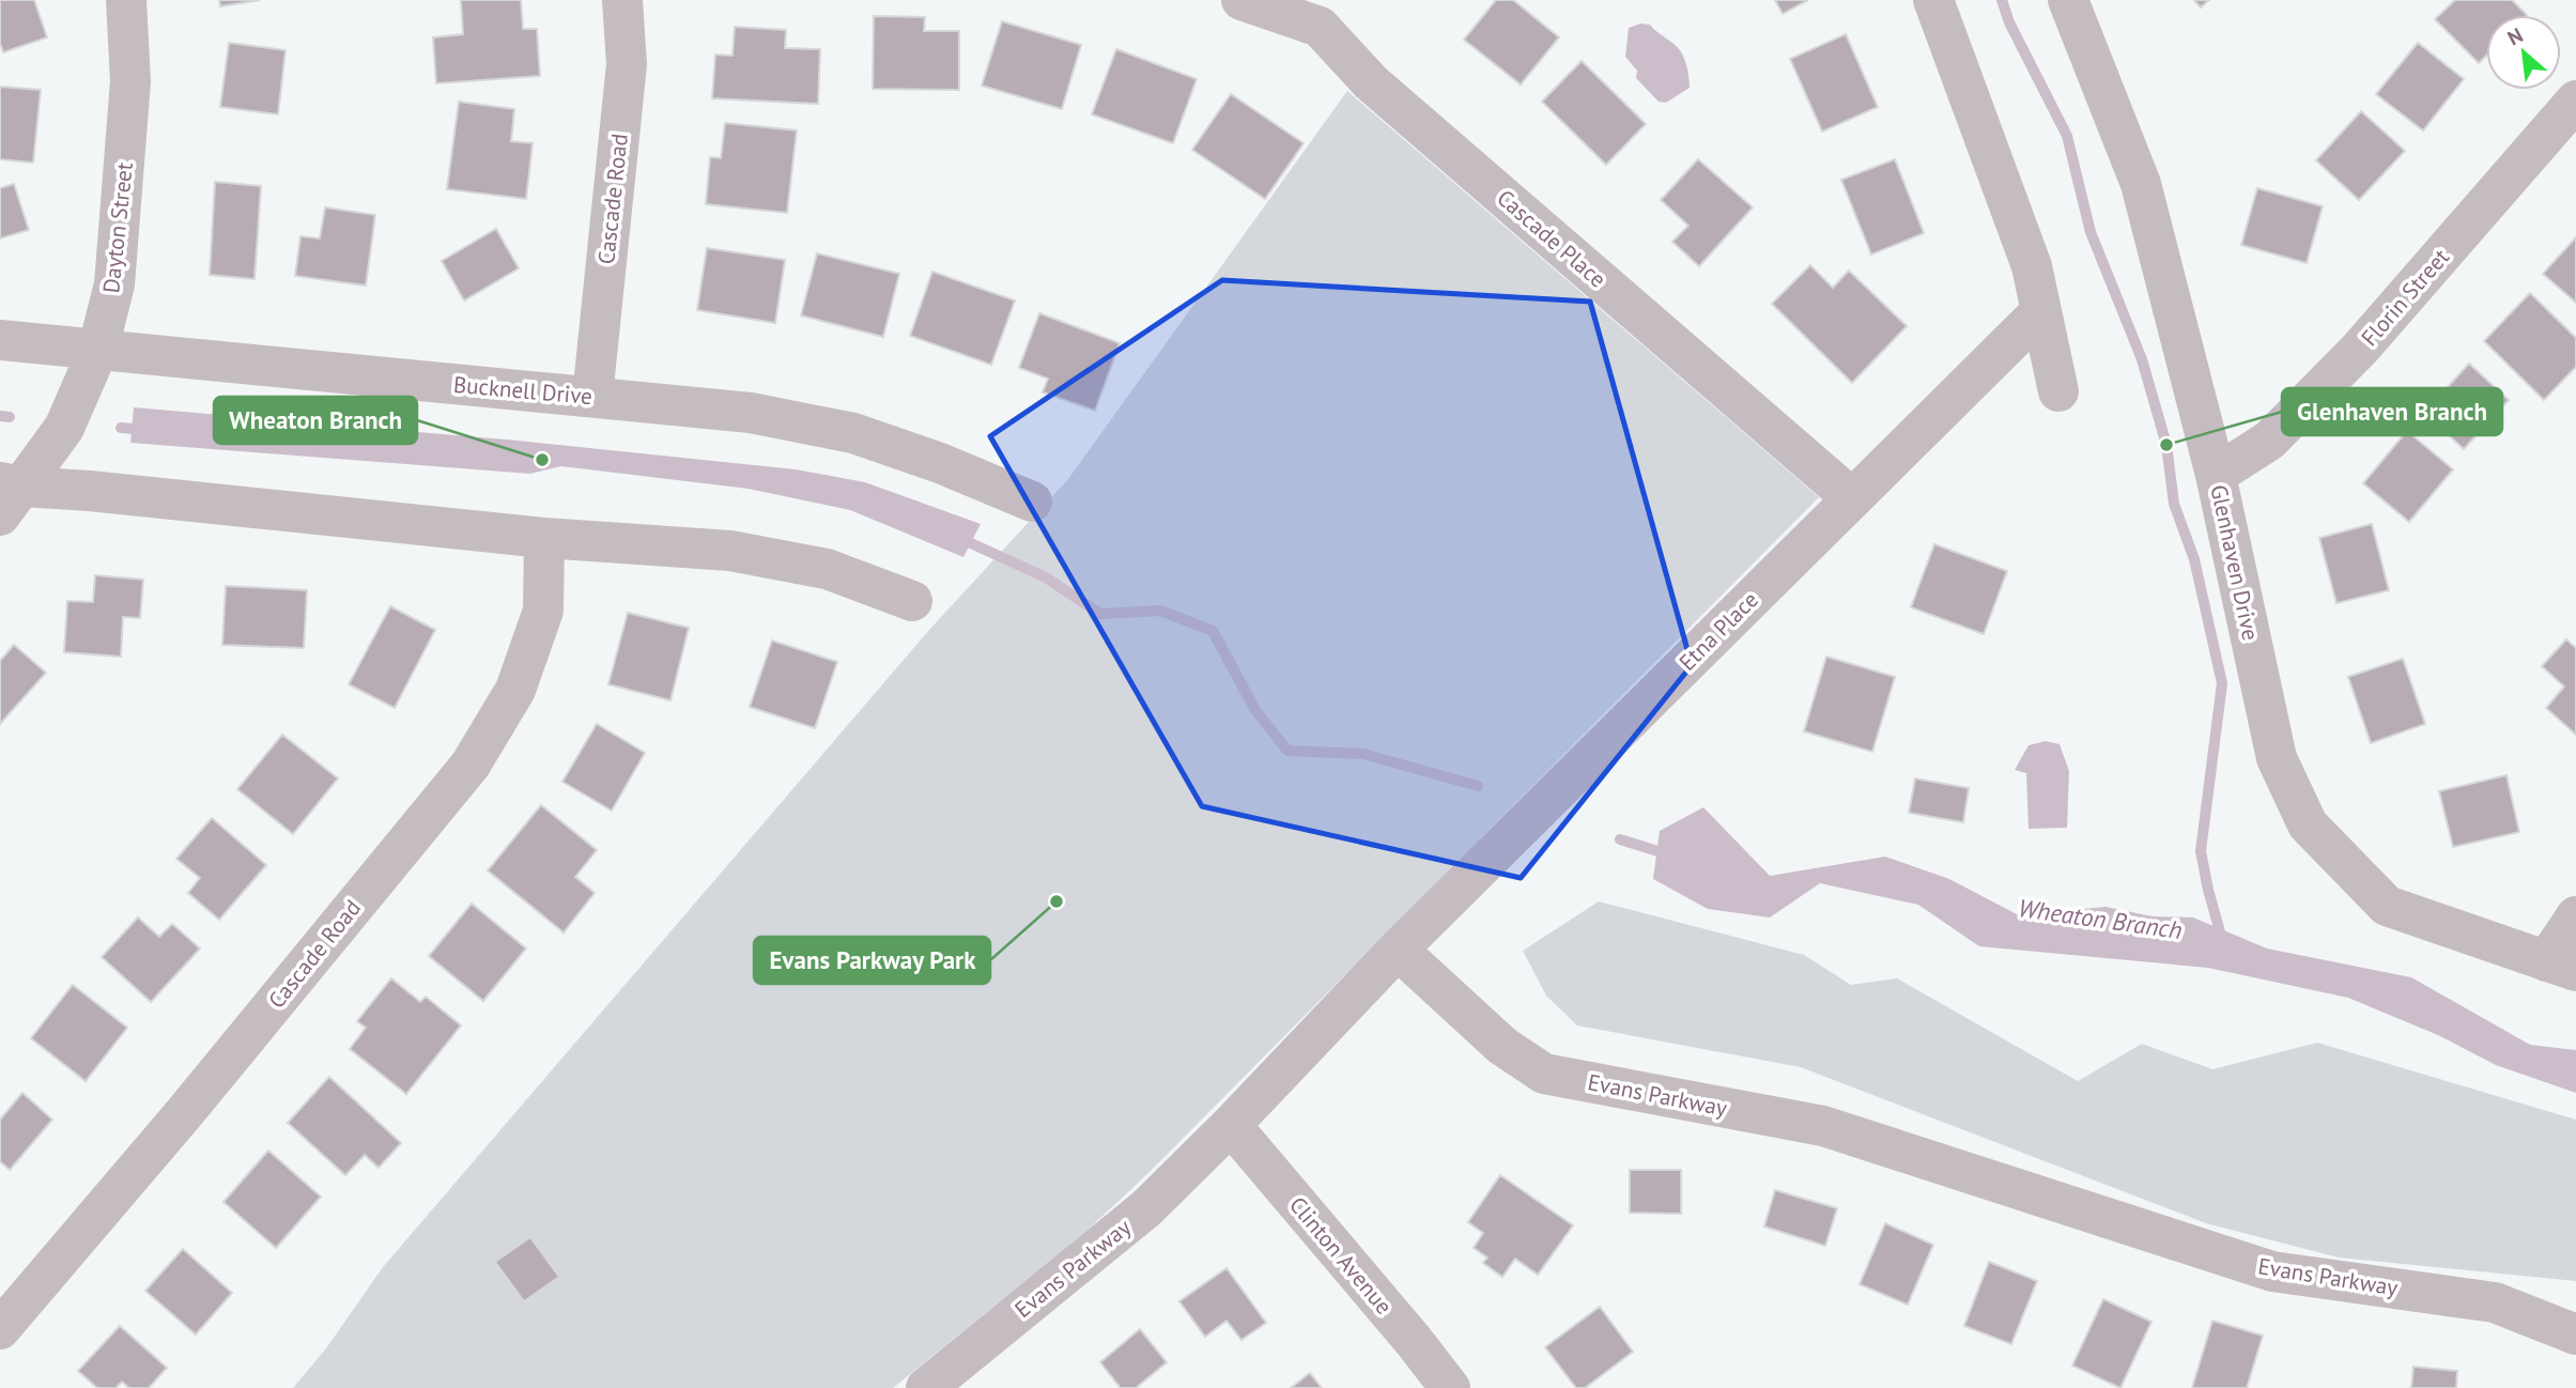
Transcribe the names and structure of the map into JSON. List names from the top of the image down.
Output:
{
  "streets": {
    "street": [
      "Cascade Road",
      "Dayton Street",
      "Cascade Place",
      "Florin Street",
      "Bucknell Drive",
      "Glenhaven Drive",
      "Etna Place",
      "Evans Parkway",
      "Clinton Avenue"
    ]
  },
  "crossings": [
    ["Cascade Road", "Bucknell Drive"],
    ["Dayton Street", "Bucknell Drive"],
    ["Cascade Place", "Etna Place"],
    ["Florin Street", "Glenhaven Drive"],
    ["Etna Place", "Evans Parkway"],
    ["Evans Parkway", "Clinton Avenue"]
  ],
  "water": ["Wheaton Branch"],
  "places": ["Glenhaven Branch", "Wheaton Branch", "Evans Parkway Park"],
  "north": "top left"
}
